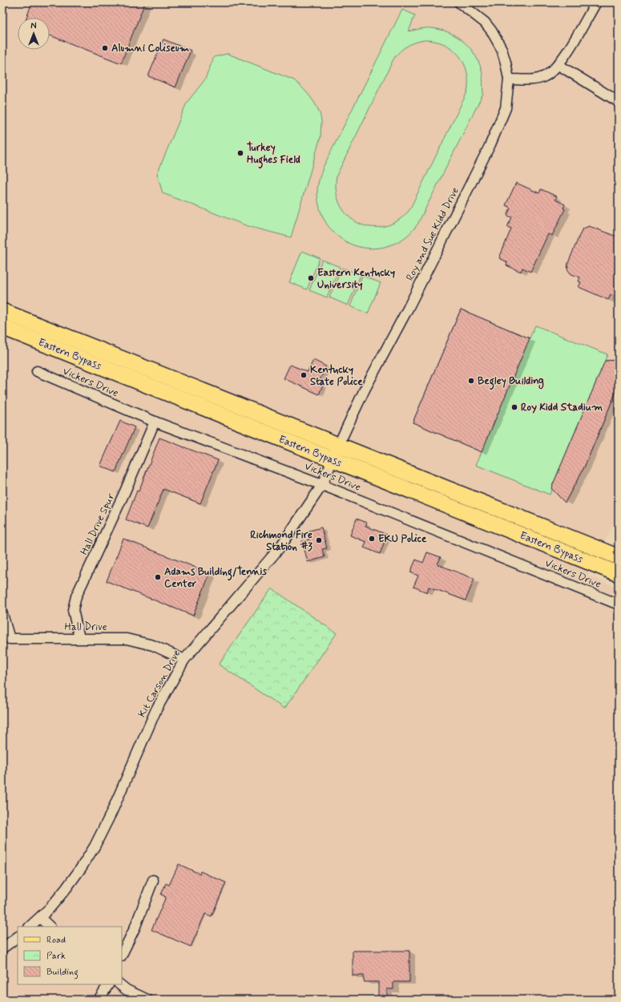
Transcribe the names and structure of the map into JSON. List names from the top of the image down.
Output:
{
  "streets": {
    "main road": ["Eastern Bypass"],
    "street": [
      "Roy and Sue Kidd Drive",
      "Vickers Drive",
      "Hall Drive Spur",
      "Hall Drive",
      "Kit Carson Drive"
    ]
  },
  "crossings": [
    ["Roy and Sue Kidd Drive", "Eastern Bypass"],
    ["Roy and Sue Kidd Drive", "Kit Carson Drive"],
    ["Eastern Bypass", "Kit Carson Drive"],
    ["Vickers Drive", "Hall Drive Spur"],
    ["Vickers Drive", "Kit Carson Drive"],
    ["Hall Drive Spur", "Hall Drive"],
    ["Hall Drive", "Kit Carson Drive"]
  ],
  "places": [
    "Alumni Coliseum",
    "Turkey Hughes Field",
    "Eastern Kentucky University",
    "Kentucky State Police",
    "Begley Building",
    "Roy Kidd Stadium",
    "EKU Police",
    "Richmond Fire Station #3",
    "Adams Building/Tennis Center"
  ],
  "legend": ["Road", "Park", "Building"],
  "north": "top"
}
